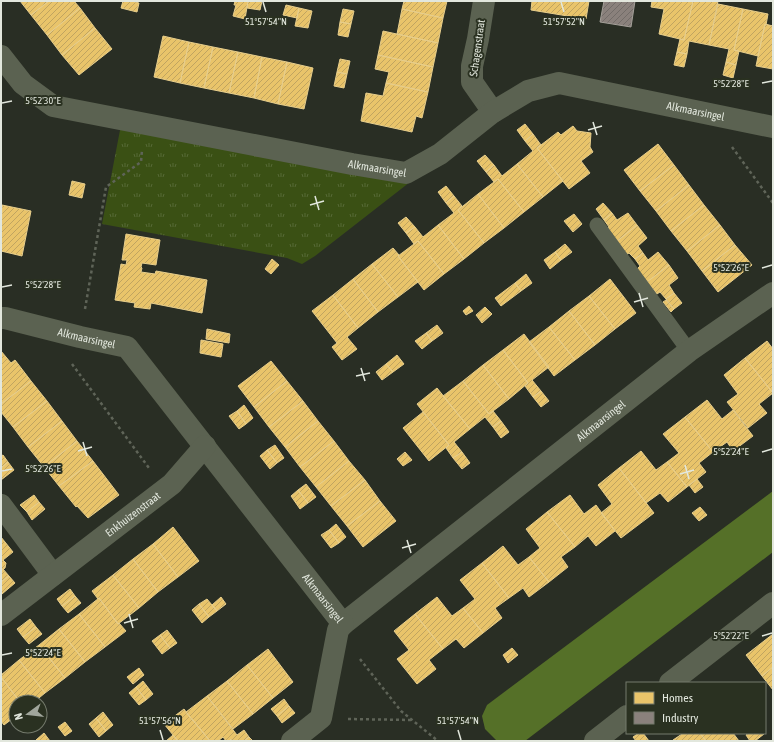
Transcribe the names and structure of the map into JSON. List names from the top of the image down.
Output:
{
  "streets": {
    "street": ["Schagenstraat", "Alkmaarsingel", "Enkhuizenstraat"]
  },
  "crossings": [
    ["Schagenstraat", "Alkmaarsingel"],
    ["Alkmaarsingel", "Enkhuizenstraat"]
  ],
  "legend": ["Homes", "Industry"],
  "north": "left",
  "coordinates": [
    "51°57'54\"N",
    "51°57'52\"N",
    "5°52'28\"E",
    "5°52'30\"E",
    "5°52'26\"E",
    "5°52'24\"E",
    "5°52'22\"E",
    "51°57'56\"N"
  ]
}
